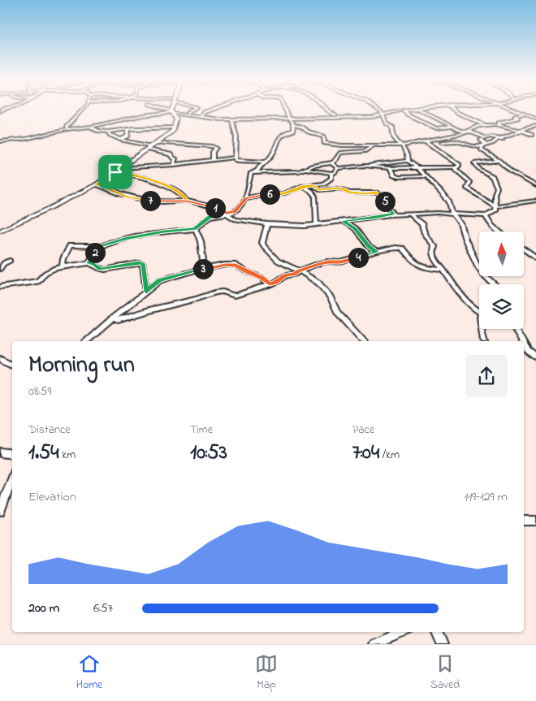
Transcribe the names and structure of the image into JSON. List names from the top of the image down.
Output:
{
  "north": "top",
  "page": {
    "pins": [
      "6",
      "7",
      "5",
      "1",
      "2",
      "4",
      "3"
    ],
    "heading": ["Morning run", "08:59"],
    "stats": [
      ["Distance", "1.54 km"],
      ["Time", "10:53"],
      ["Pace", "7:04 /km"]
    ],
    "chart": ["Elevation", "119–129 m"],
    "list": [
      {
        "name": "200 m",
        "note": "6:57"
      }
    ],
    "tabs": ["Home", "Map", "Saved"]
  }
}
